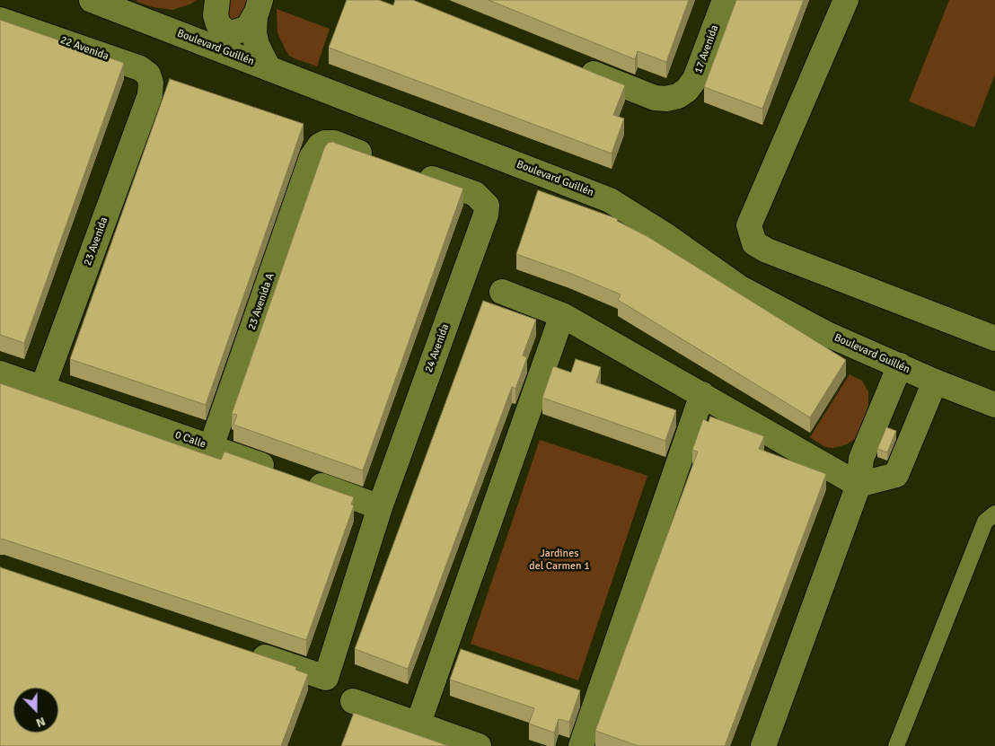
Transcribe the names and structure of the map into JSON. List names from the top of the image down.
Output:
{
  "streets": {
    "street": [
      "Boulevard Guillén",
      "22 Avenida",
      "17 Avenida",
      "23 Avenida",
      "23 Avenida A",
      "24 Avenida",
      "0 Calle"
    ]
  },
  "crossings": [
    ["22 Avenida", "23 Avenida"],
    ["23 Avenida", "0 Calle"],
    ["23 Avenida A", "0 Calle"]
  ],
  "parks": ["Jardines del Carmen 1"],
  "north": "bottom"
}
